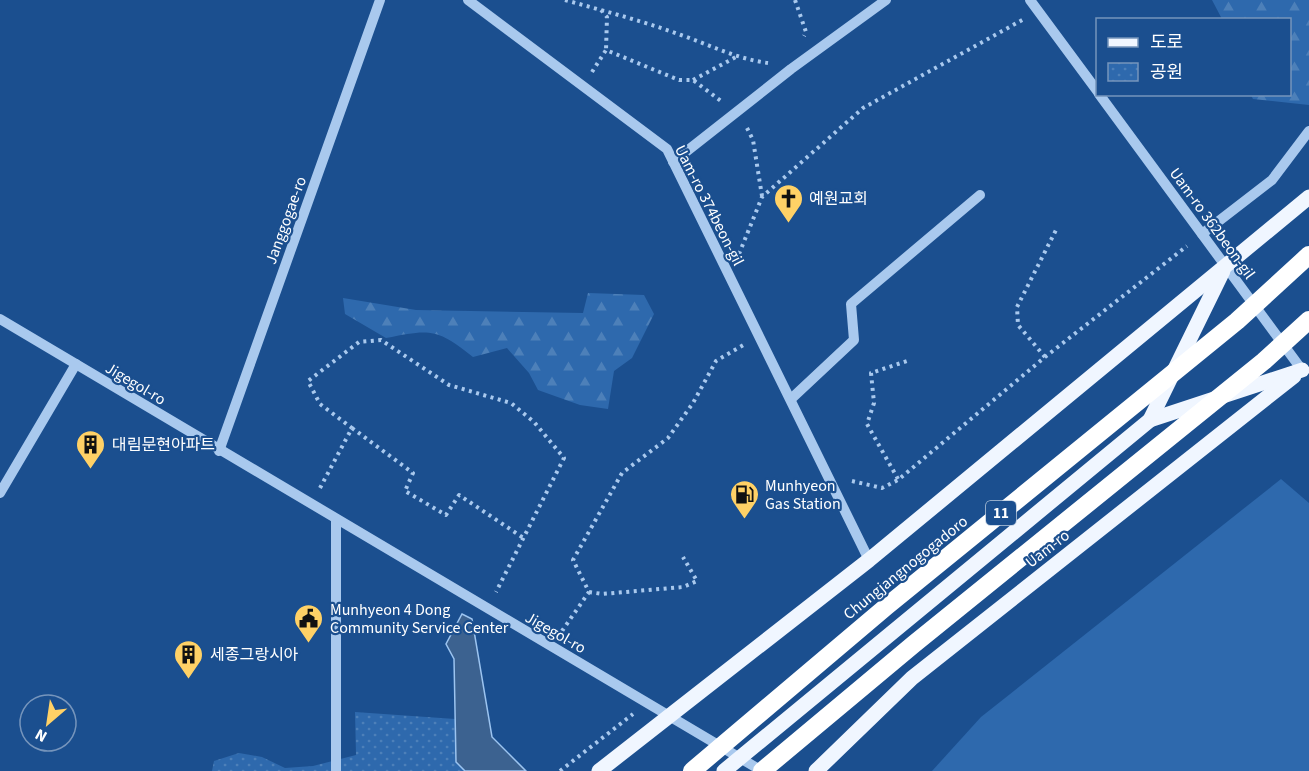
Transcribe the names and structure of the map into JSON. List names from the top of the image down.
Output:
{
  "streets": {
    "highway": ["11", "Chungjangnogogadoro"],
    "main road": ["Uam-ro"],
    "street": [
      "Uam-ro 374beon-gil",
      "Janggogae-ro",
      "Uam-ro 362beon-gil",
      "Jigegol-ro"
    ]
  },
  "crossings": [
    ["Janggogae-ro", "Jigegol-ro"],
    ["Uam-ro 362beon-gil", "Uam-ro"],
    ["Jigegol-ro", "Uam-ro"]
  ],
  "places": {
    "church": ["예원교회"],
    "building": ["대림문현아파트", "세종그랑시아"],
    "fuel station": ["Munhyeon Gas Station"],
    "public building": ["Munhyeon 4 Dong Community Service Center"]
  },
  "legend": ["도로", "공원"],
  "north": "bottom left"
}
